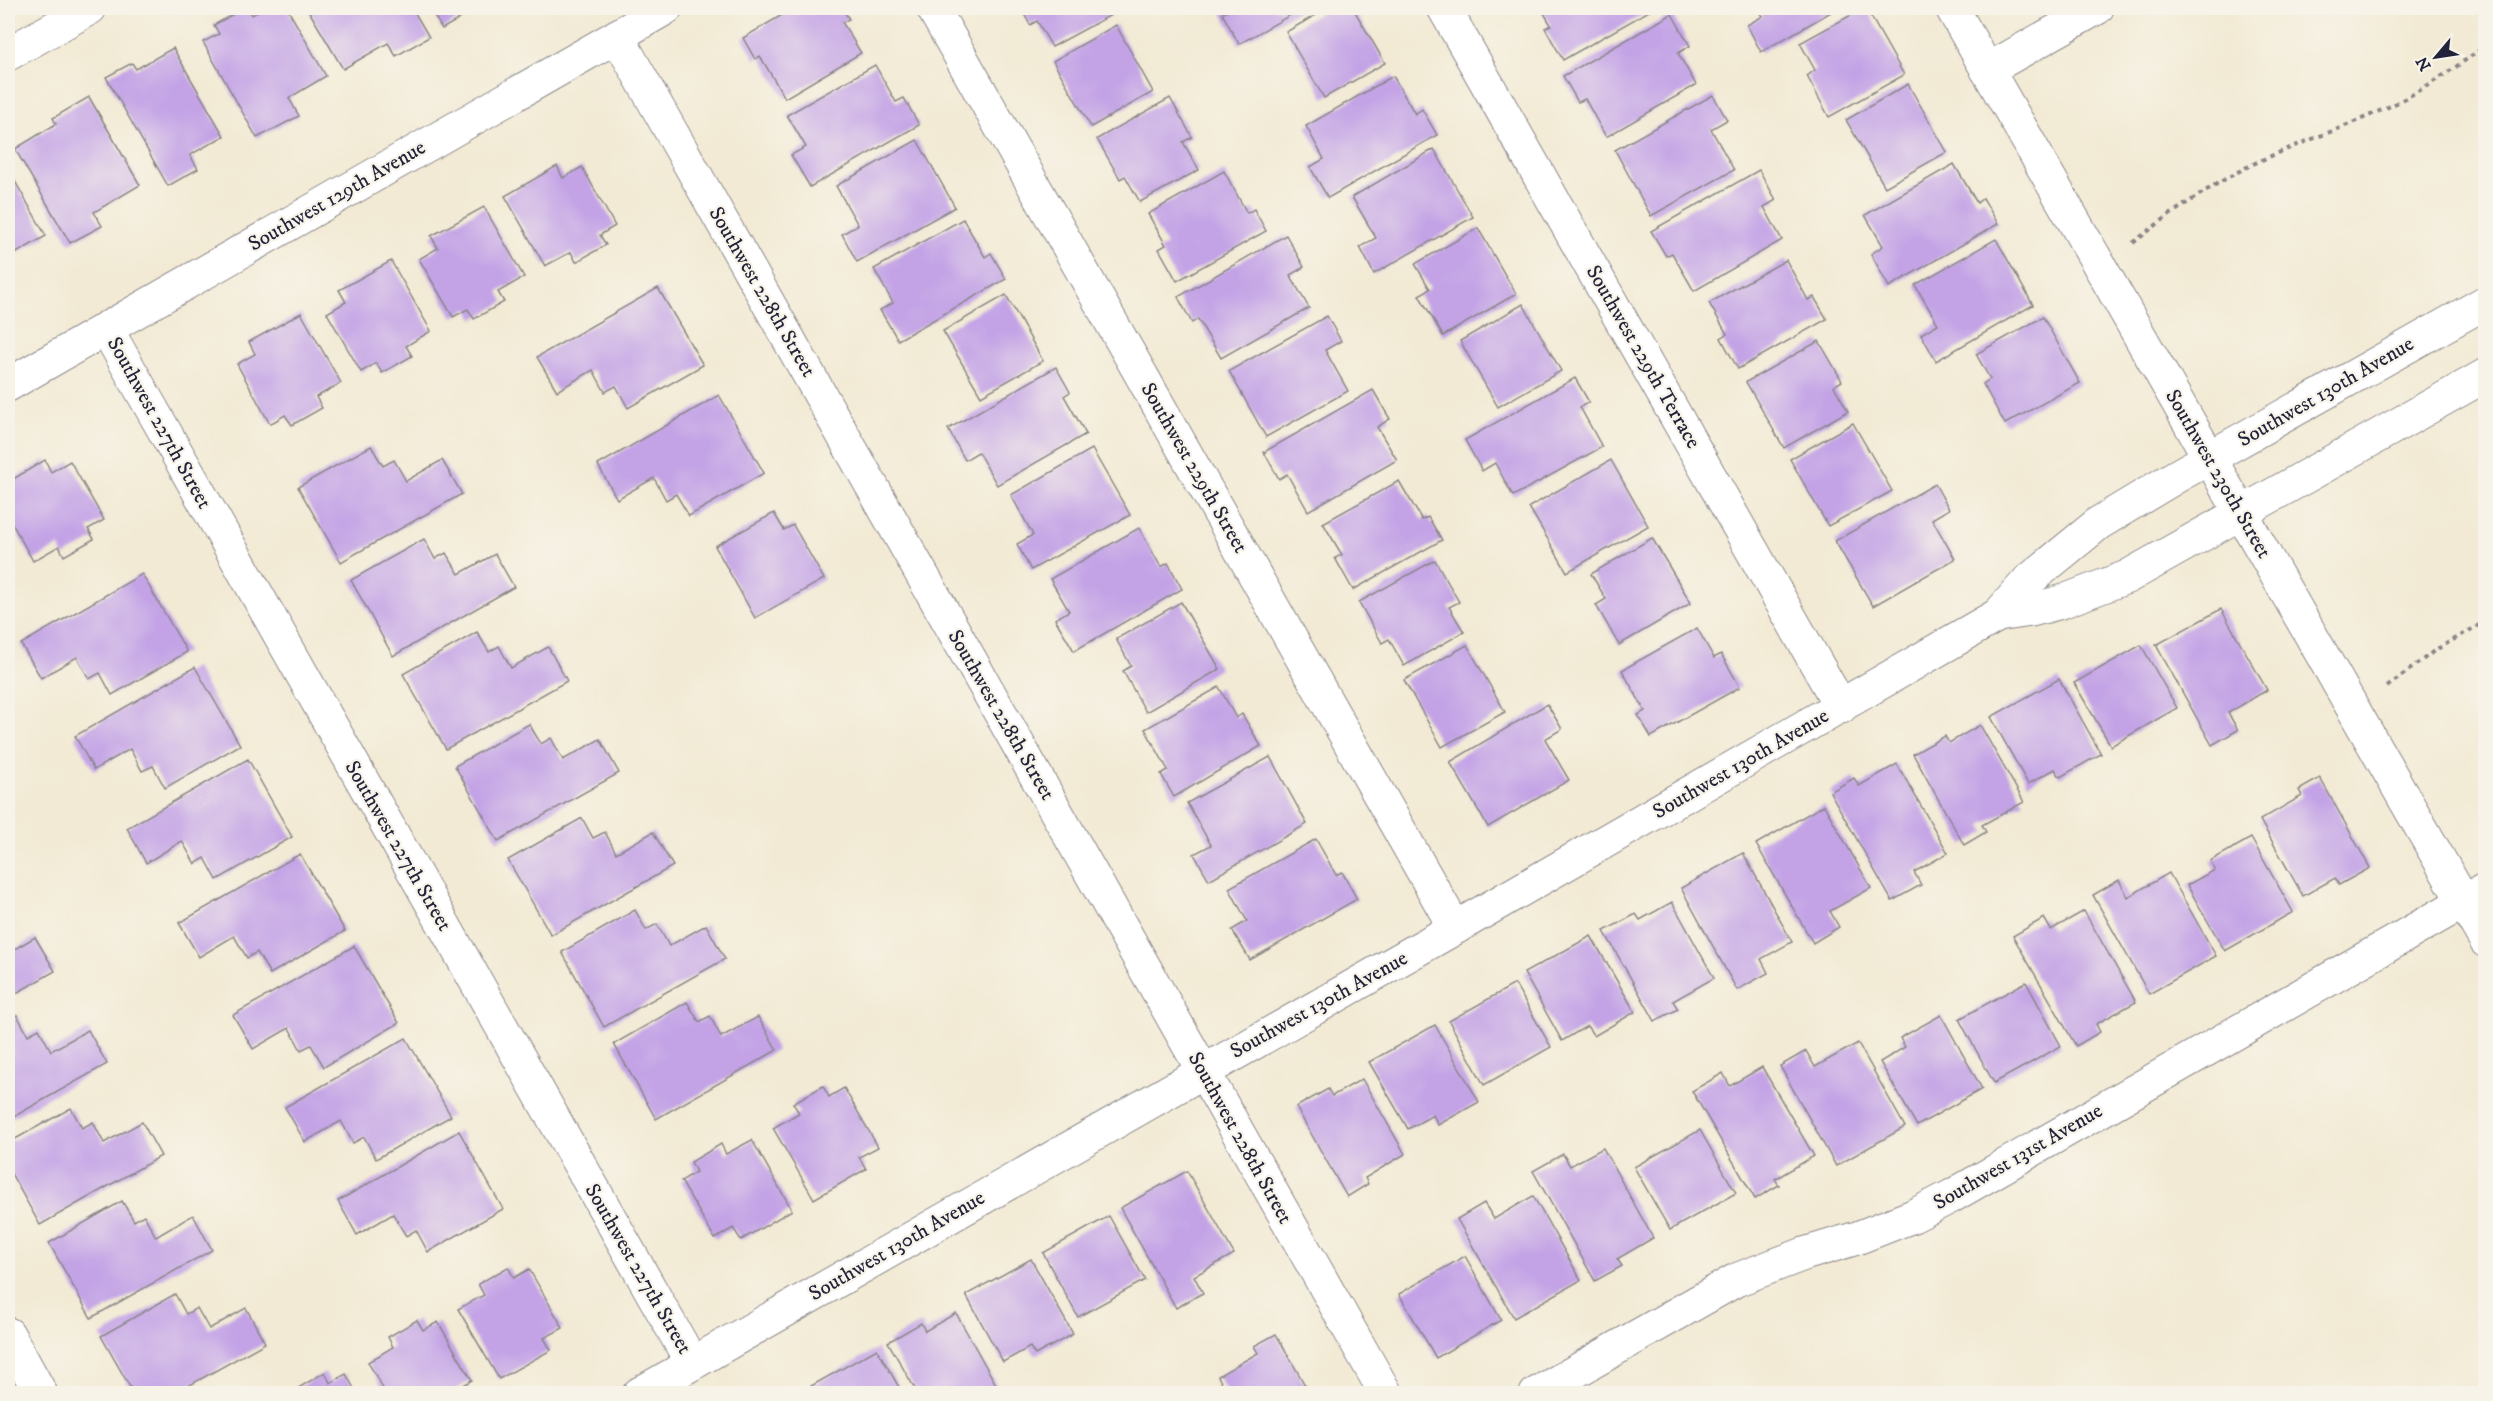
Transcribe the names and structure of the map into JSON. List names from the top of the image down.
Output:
{
  "streets": {
    "street": [
      "Southwest 129th Avenue",
      "Southwest 228th Street",
      "Southwest 229th Terrace",
      "Southwest 130th Avenue",
      "Southwest 227th Street",
      "Southwest 229th Street",
      "Southwest 230th Street",
      "Southwest 131st Avenue"
    ]
  },
  "crossings": [
    ["Southwest 129th Avenue", "Southwest 228th Street"],
    ["Southwest 129th Avenue", "Southwest 227th Street"],
    ["Southwest 228th Street", "Southwest 130th Avenue"],
    ["Southwest 229th Terrace", "Southwest 130th Avenue"],
    ["Southwest 130th Avenue", "Southwest 227th Street"],
    ["Southwest 130th Avenue", "Southwest 229th Street"],
    ["Southwest 130th Avenue", "Southwest 230th Street"],
    ["Southwest 230th Street", "Southwest 131st Avenue"]
  ],
  "north": "bottom left"
}
